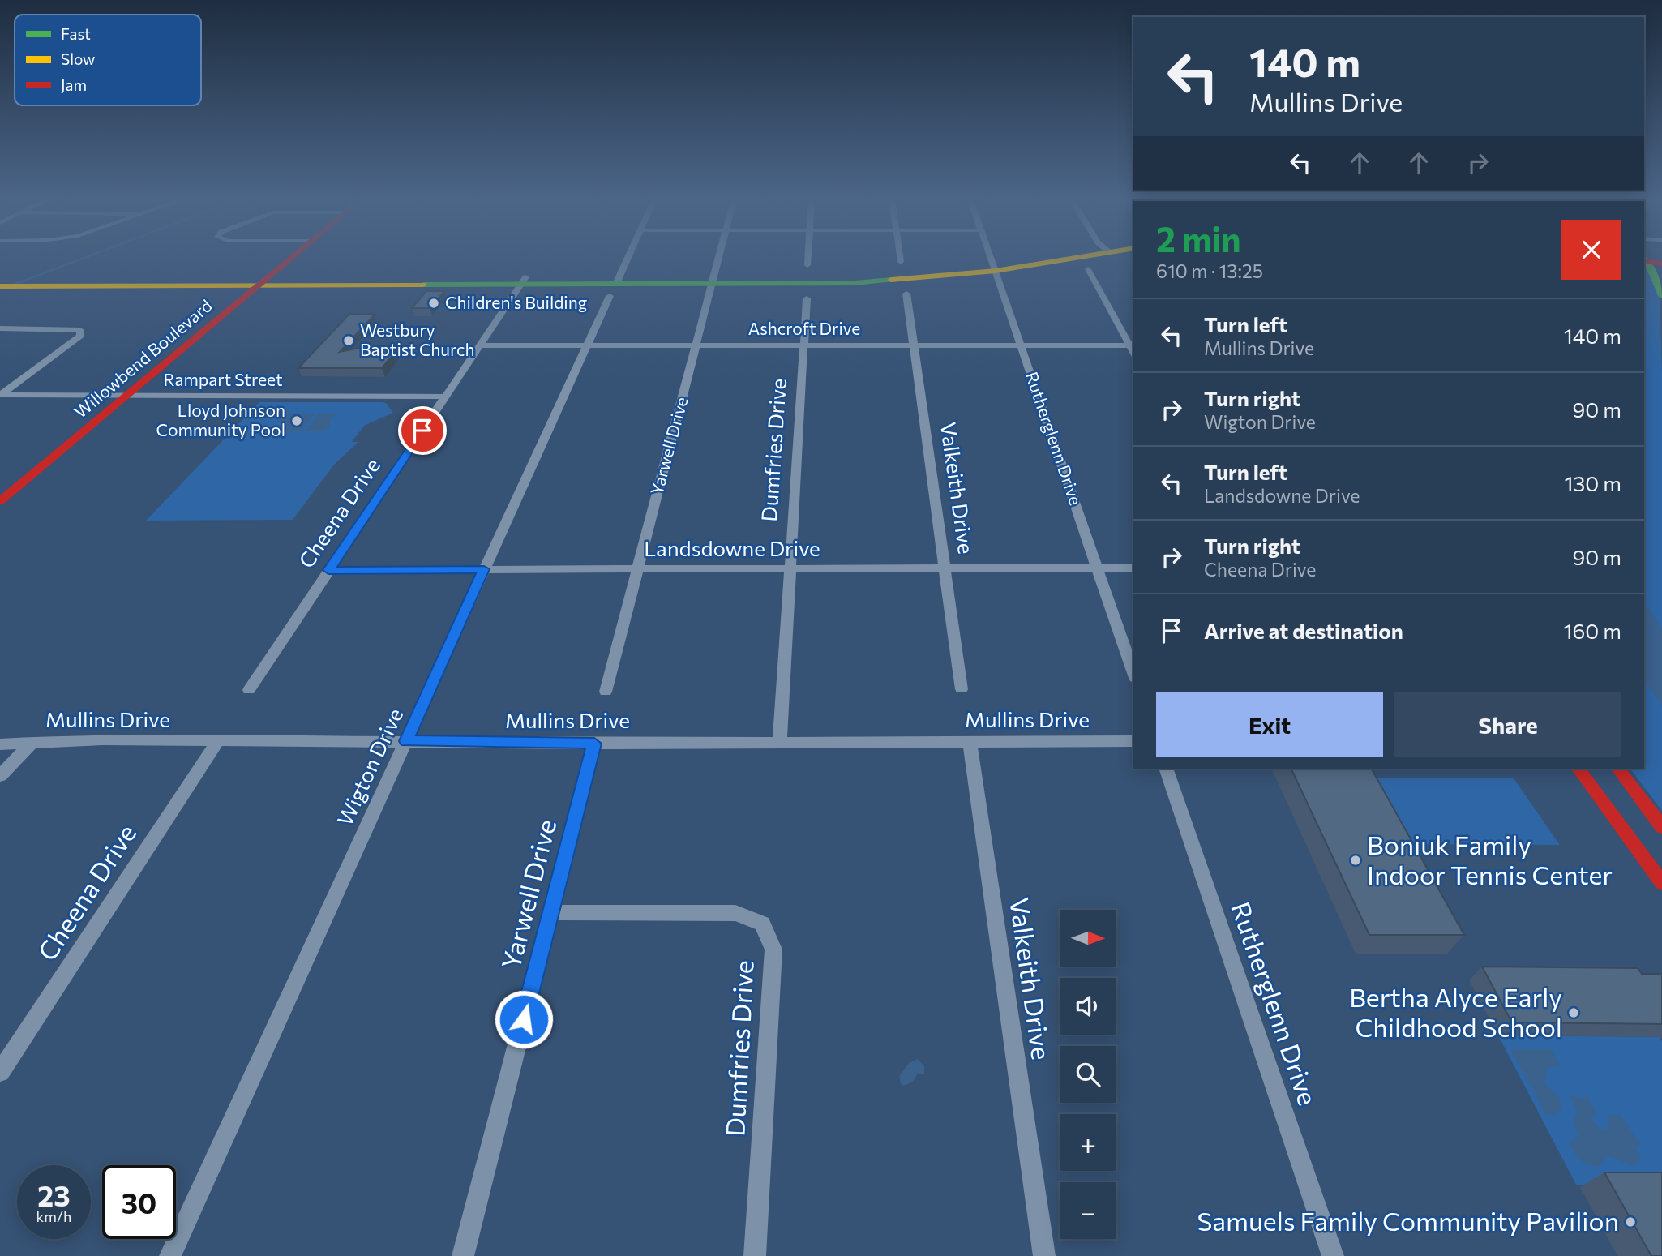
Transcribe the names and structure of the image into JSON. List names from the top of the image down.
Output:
{
  "streets": {
    "main road": ["Willowbend Boulevard"],
    "street": [
      "Ashcroft Drive",
      "Rampart Street",
      "Rutherglenn Drive",
      "Yarwell Drive",
      "Dumfries Drive",
      "Valkeith Drive",
      "Cheena Drive",
      "Landsdowne Drive",
      "Mullins Drive",
      "Wigton Drive"
    ]
  },
  "crossings": [
    ["Ashcroft Drive", "Rutherglenn Drive"],
    ["Ashcroft Drive", "Yarwell Drive"],
    ["Ashcroft Drive", "Dumfries Drive"],
    ["Ashcroft Drive", "Valkeith Drive"],
    ["Ashcroft Drive", "Cheena Drive"],
    ["Ashcroft Drive", "Wigton Drive"],
    ["Willowbend Boulevard", "Rampart Street"],
    ["Rampart Street", "Cheena Drive"],
    ["Rutherglenn Drive", "Landsdowne Drive"],
    ["Yarwell Drive", "Dumfries Drive"],
    ["Yarwell Drive", "Landsdowne Drive"],
    ["Yarwell Drive", "Mullins Drive"],
    ["Dumfries Drive", "Landsdowne Drive"],
    ["Dumfries Drive", "Mullins Drive"],
    ["Valkeith Drive", "Landsdowne Drive"],
    ["Valkeith Drive", "Mullins Drive"],
    ["Cheena Drive", "Landsdowne Drive"],
    ["Cheena Drive", "Mullins Drive"],
    ["Landsdowne Drive", "Wigton Drive"],
    ["Mullins Drive", "Wigton Drive"]
  ],
  "places": [
    "Children's Building",
    "Westbury Baptist Church",
    "Lloyd Johnson Community Pool",
    "Boniuk Family Indoor Tennis Center",
    "Bertha Alyce Early Childhood School",
    "Samuels Family Community Pavilion"
  ],
  "legend": ["Fast", "Slow", "Jam"],
  "north": "right",
  "page": {
    "turn": ["140 m", "Mullins Drive"],
    "heading": ["2 min", "610 m · 13:25"],
    "list": [
      {
        "name": "Turn left",
        "note": "Mullins Drive",
        "value": "140 m"
      },
      {
        "name": "Turn right",
        "note": "Wigton Drive",
        "value": "90 m"
      },
      {
        "name": "Turn left",
        "note": "Landsdowne Drive",
        "value": "130 m"
      },
      {
        "name": "Turn right",
        "note": "Cheena Drive",
        "value": "90 m"
      },
      {
        "name": "Arrive at destination",
        "value": "160 m"
      }
    ],
    "buttons": ["Exit", "Share"],
    "map_buttons": ["+", "−"],
    "speed": "23 km/h",
    "limit": "30"
  }
}
